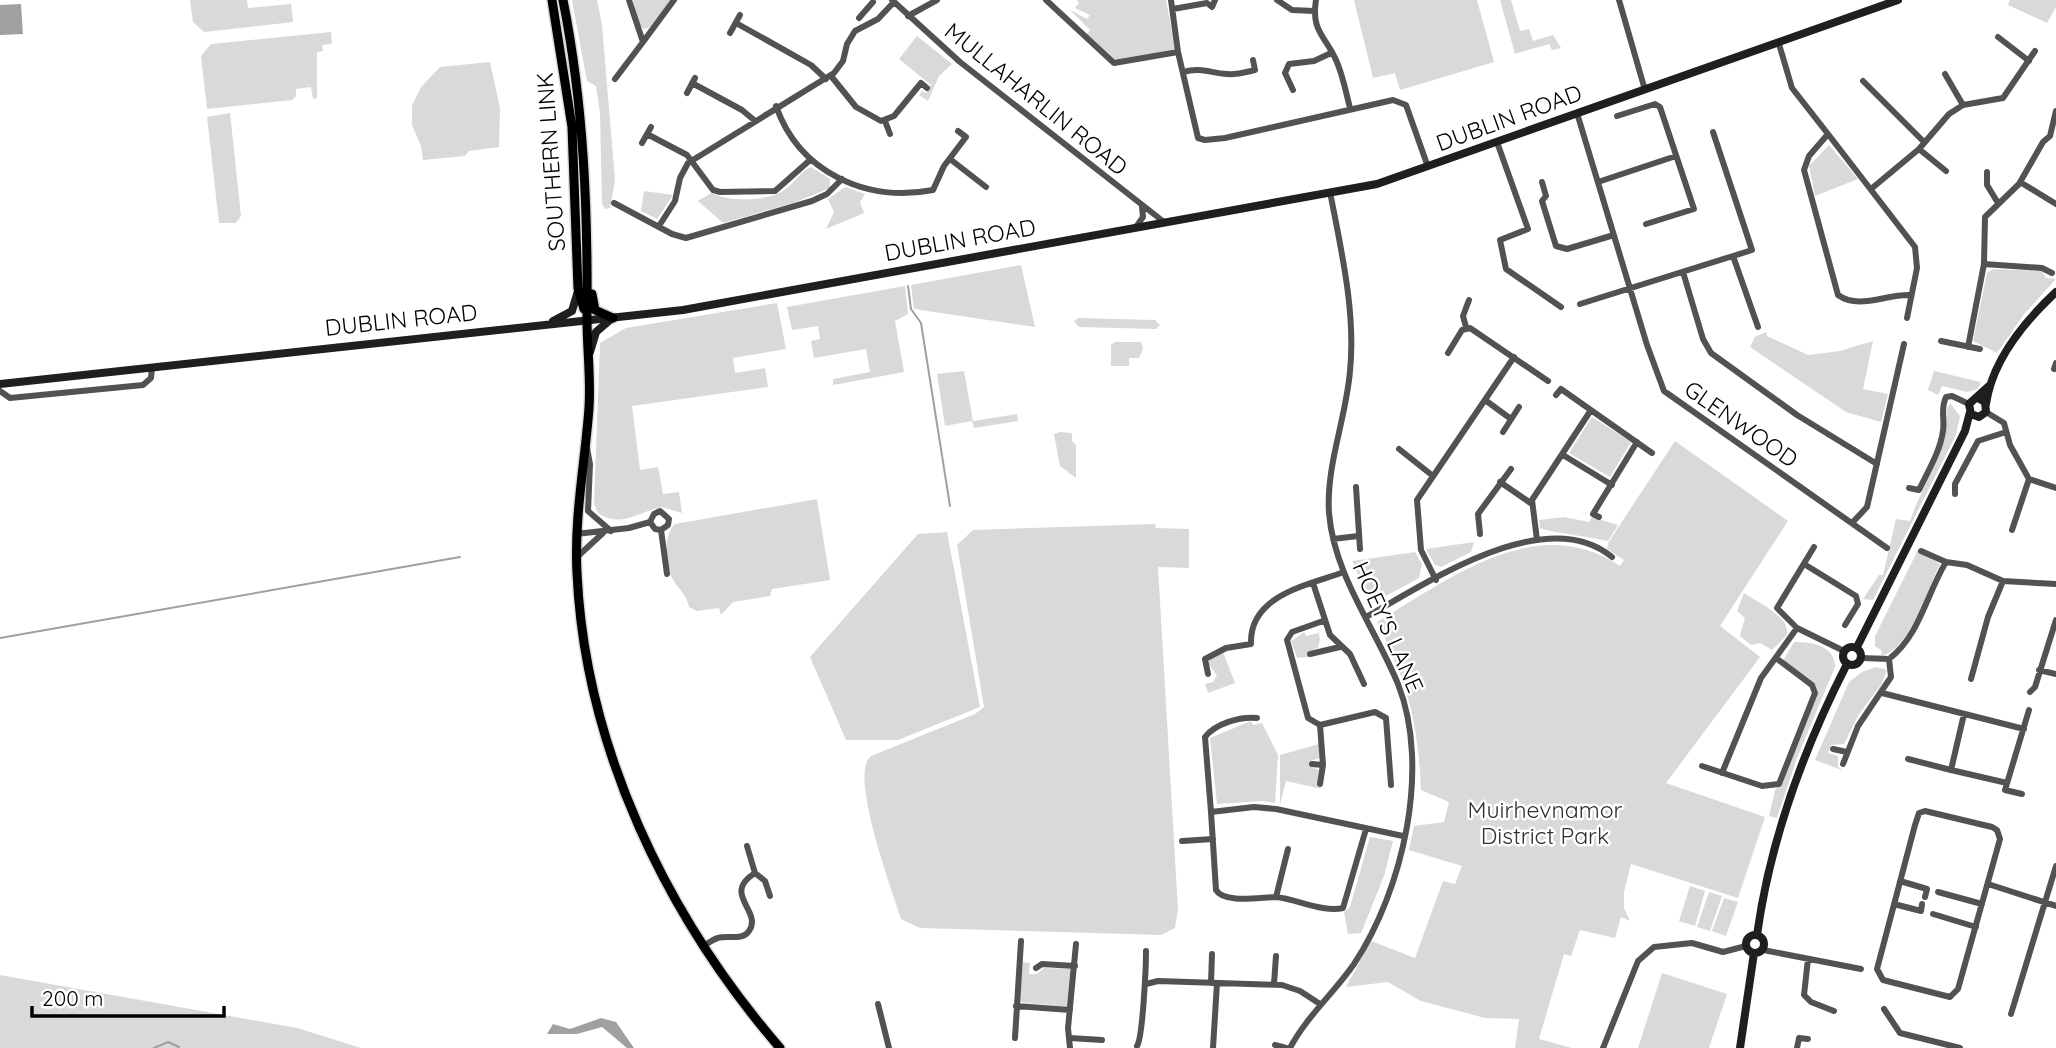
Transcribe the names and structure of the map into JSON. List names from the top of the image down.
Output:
{
  "streets": {
    "main road": ["DUBLIN ROAD", "SOUTHERN LINK"],
    "street": ["MULLAHARLIN ROAD", "GLENWOOD", "HOEY'S LANE"]
  },
  "crossings": [
    ["MULLAHARLIN ROAD", "DUBLIN ROAD"],
    ["DUBLIN ROAD", "SOUTHERN LINK"],
    ["DUBLIN ROAD", "GLENWOOD"],
    ["DUBLIN ROAD", "HOEY'S LANE"]
  ],
  "parks": ["Muirhevnamor District Park"],
  "scale_bar": "200 m"
}
